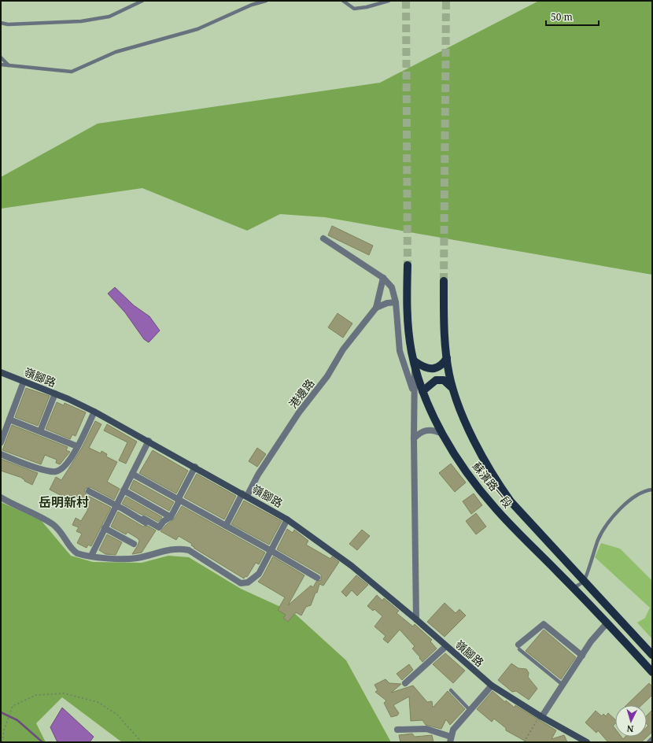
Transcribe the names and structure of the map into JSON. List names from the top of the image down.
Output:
{
  "streets": {
    "main road": ["蘇濱路一段"],
    "street": ["嶺腳路", "港邊路"]
  },
  "crossings": [
    ["嶺腳路", "港邊路"]
  ],
  "districts": ["岳明新村"],
  "scale_bar": "50 m",
  "north": "bottom"
}
